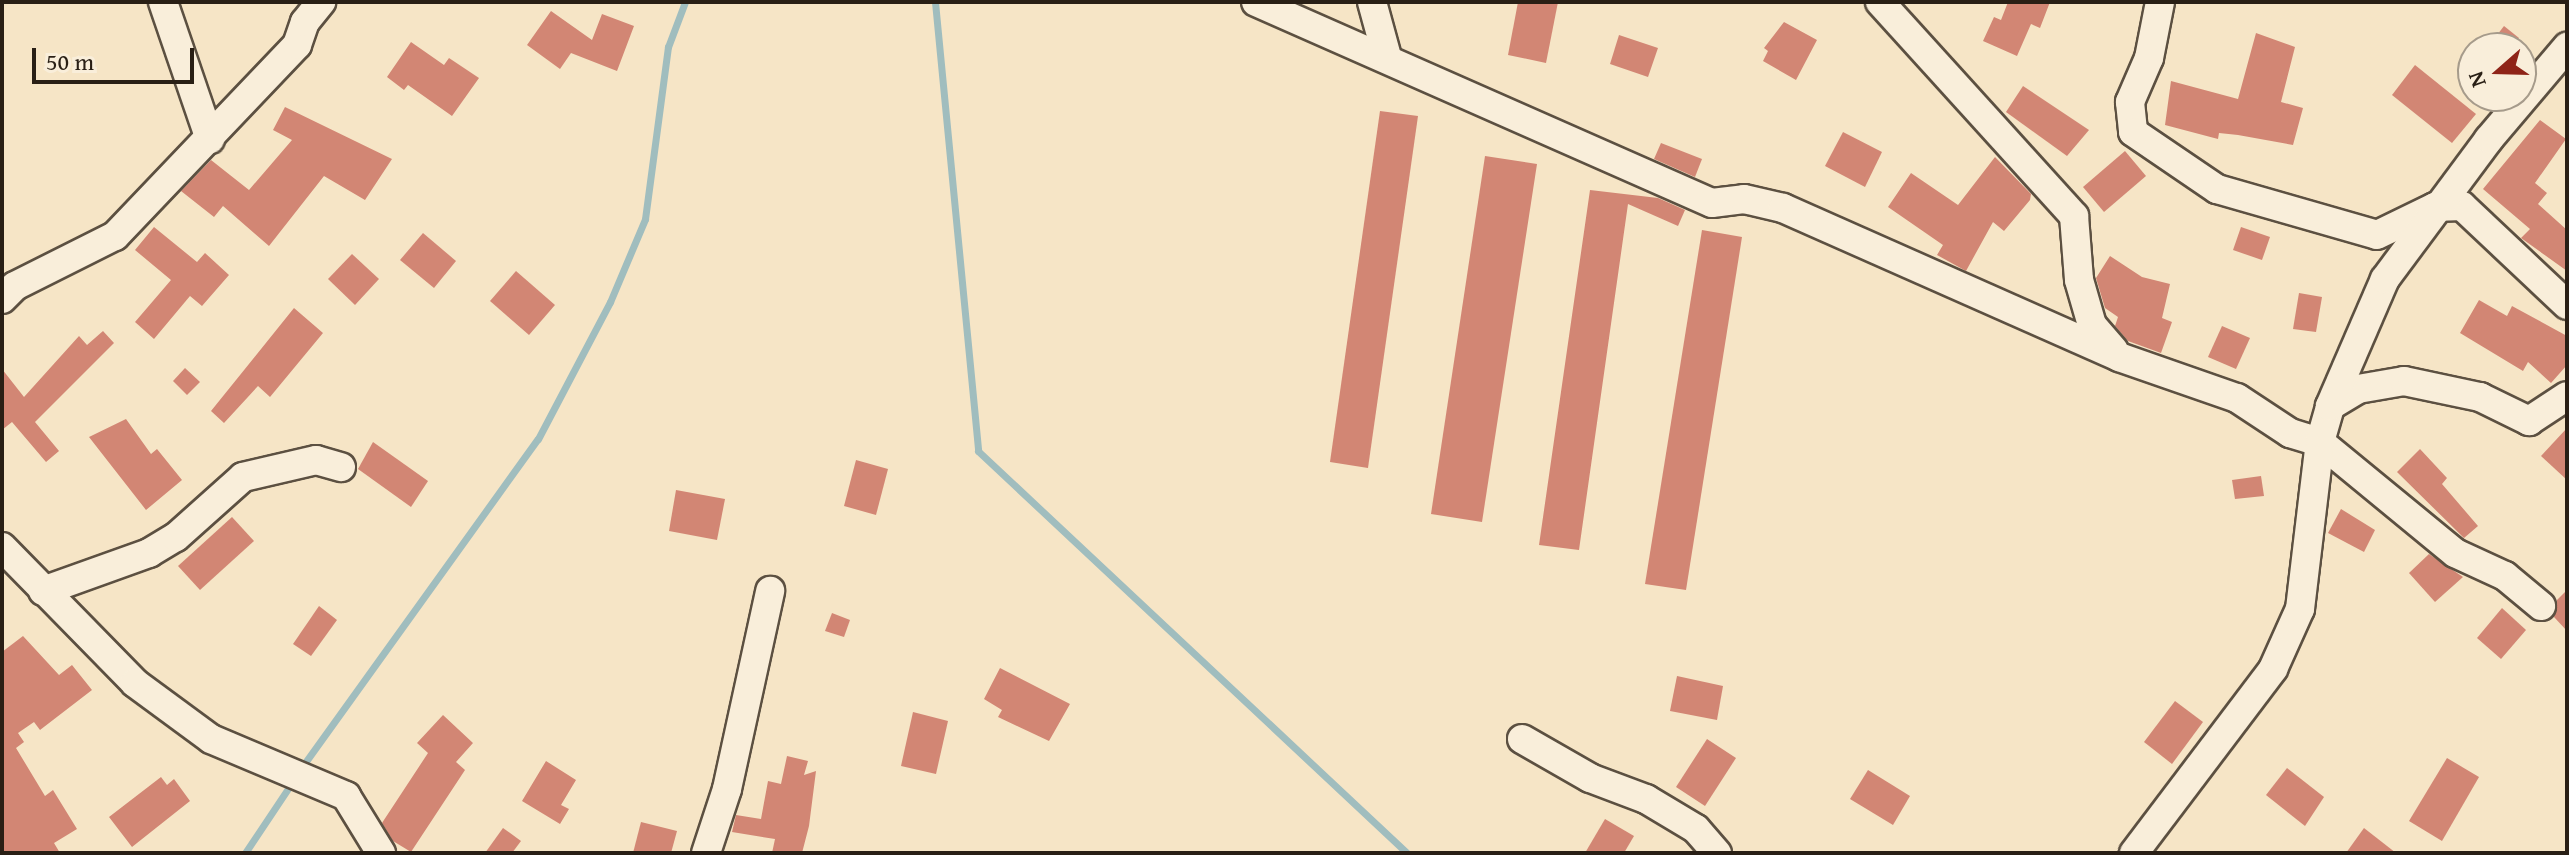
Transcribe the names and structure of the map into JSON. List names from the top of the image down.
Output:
{
  "scale_bar": "50 m",
  "north": "left"
}
